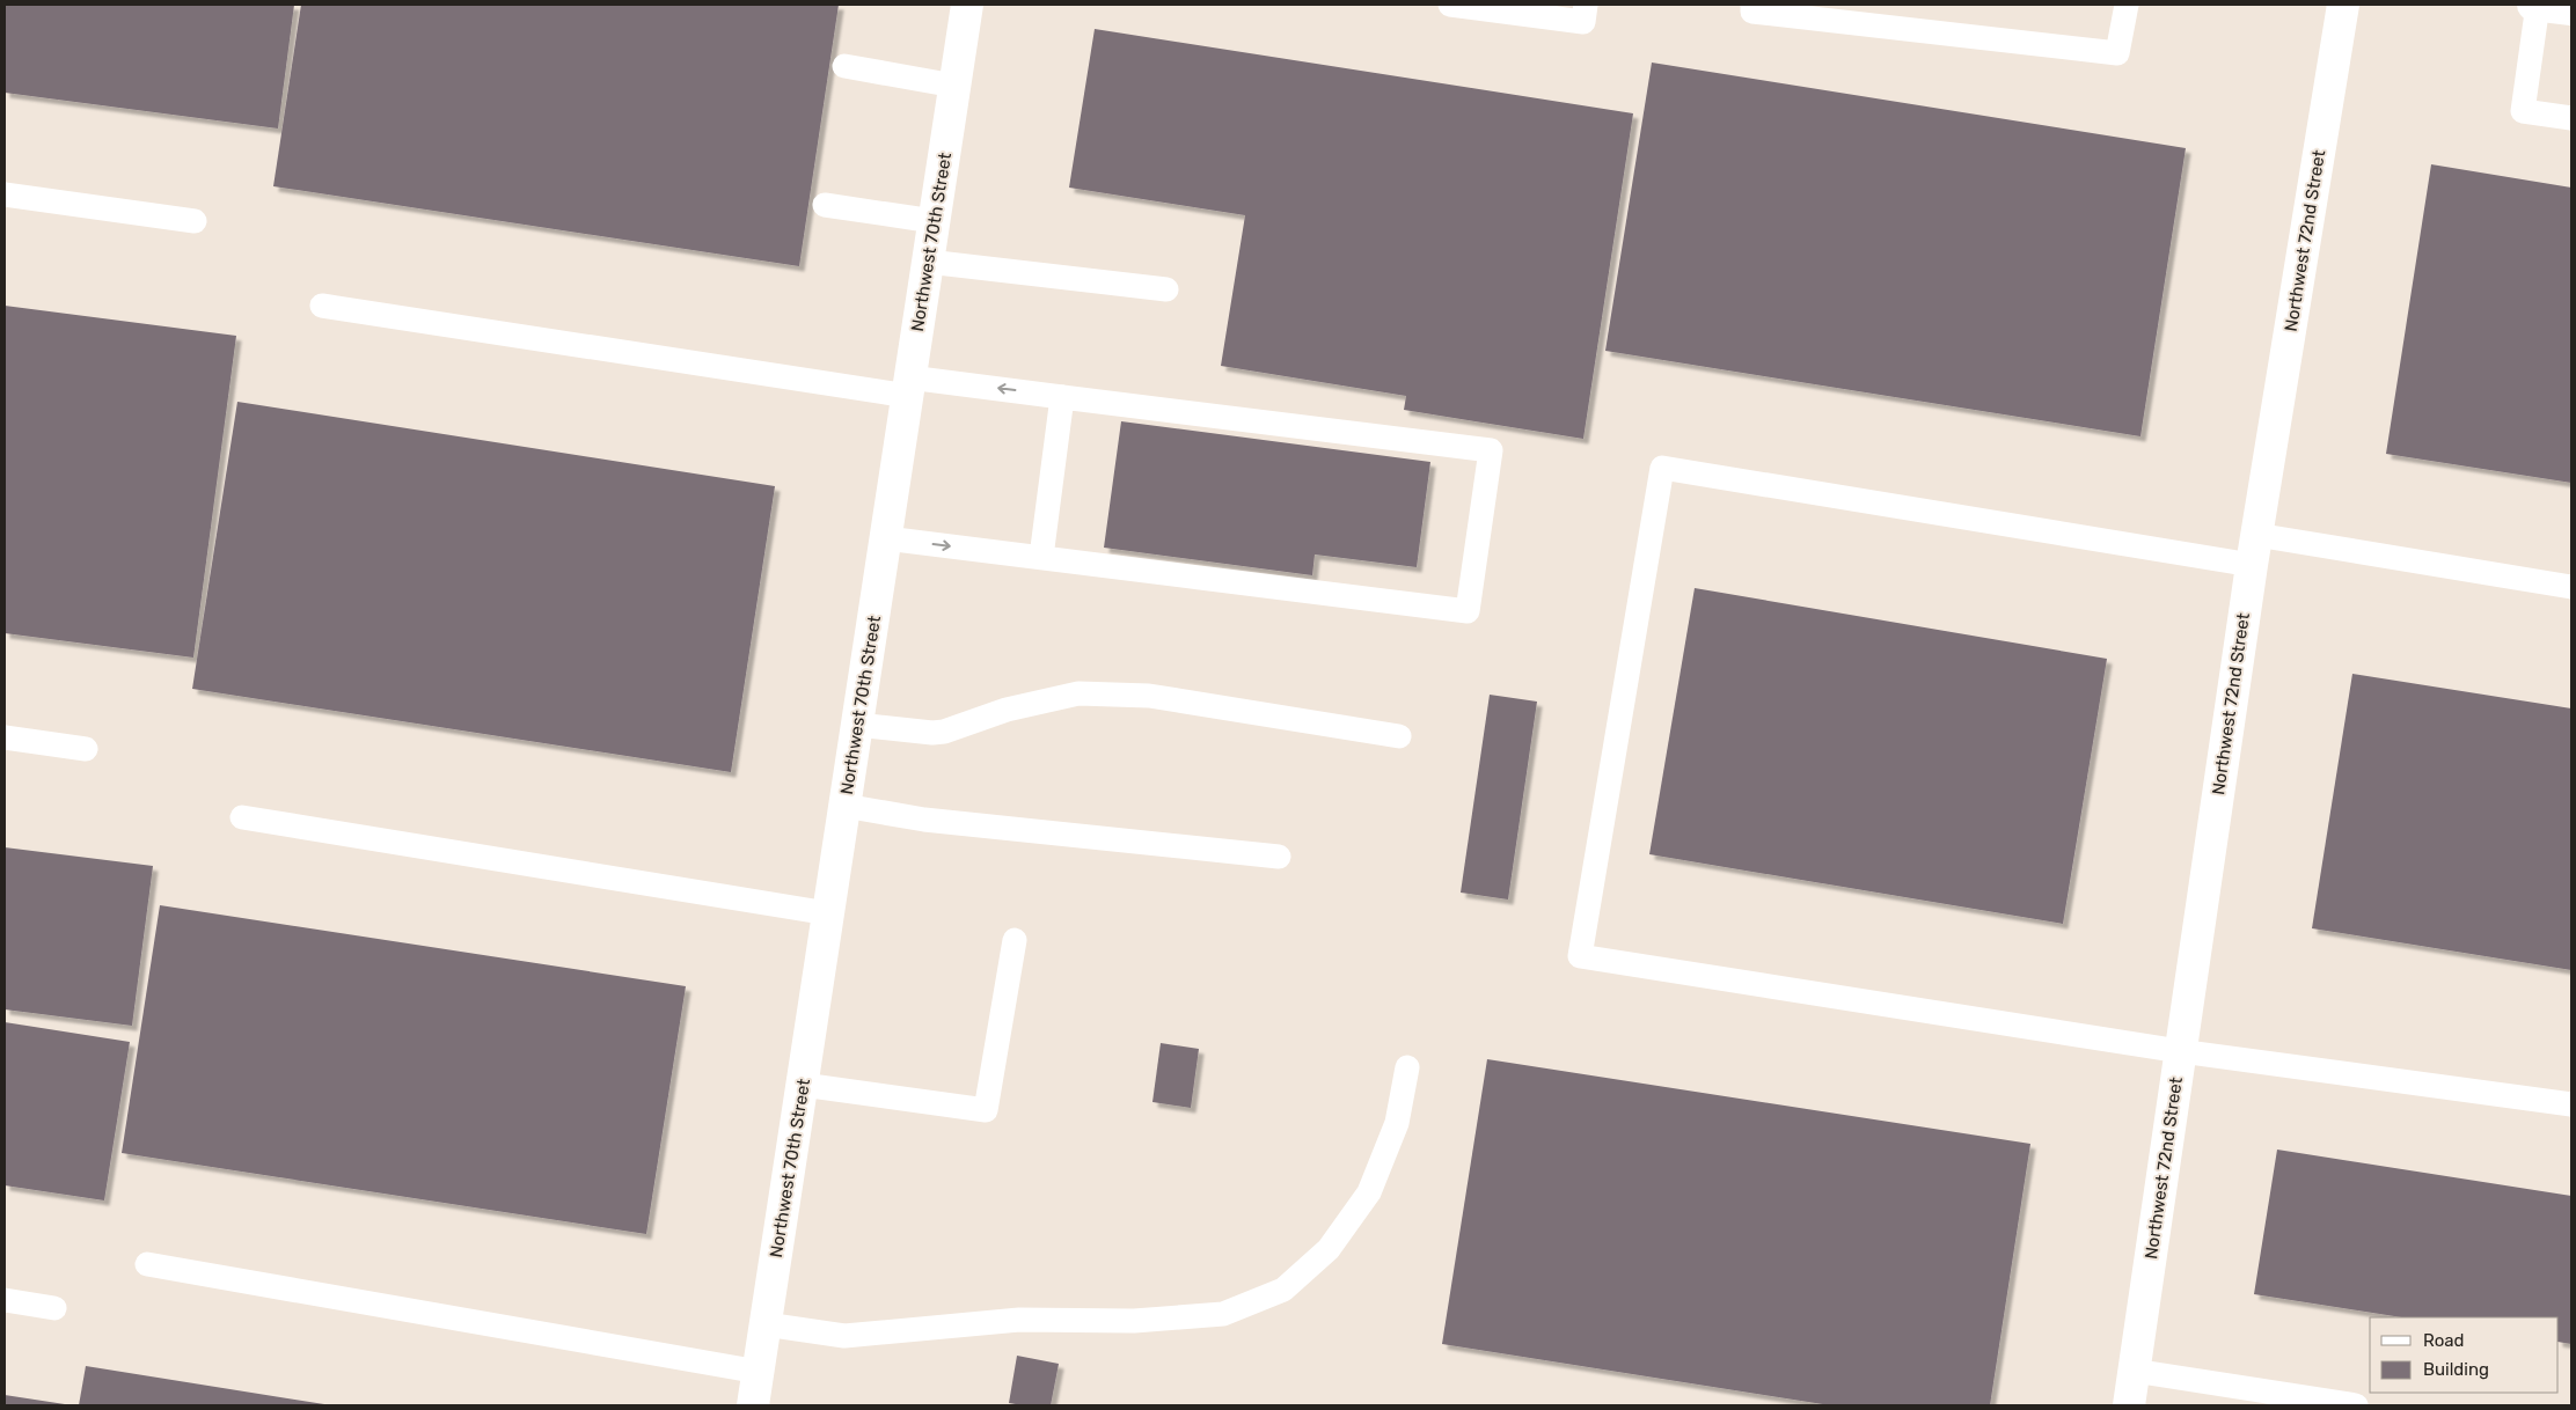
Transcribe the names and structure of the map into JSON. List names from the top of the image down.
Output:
{
  "streets": {
    "street": ["Northwest 72nd Street", "Northwest 70th Street"]
  },
  "legend": ["Road", "Building"]
}
